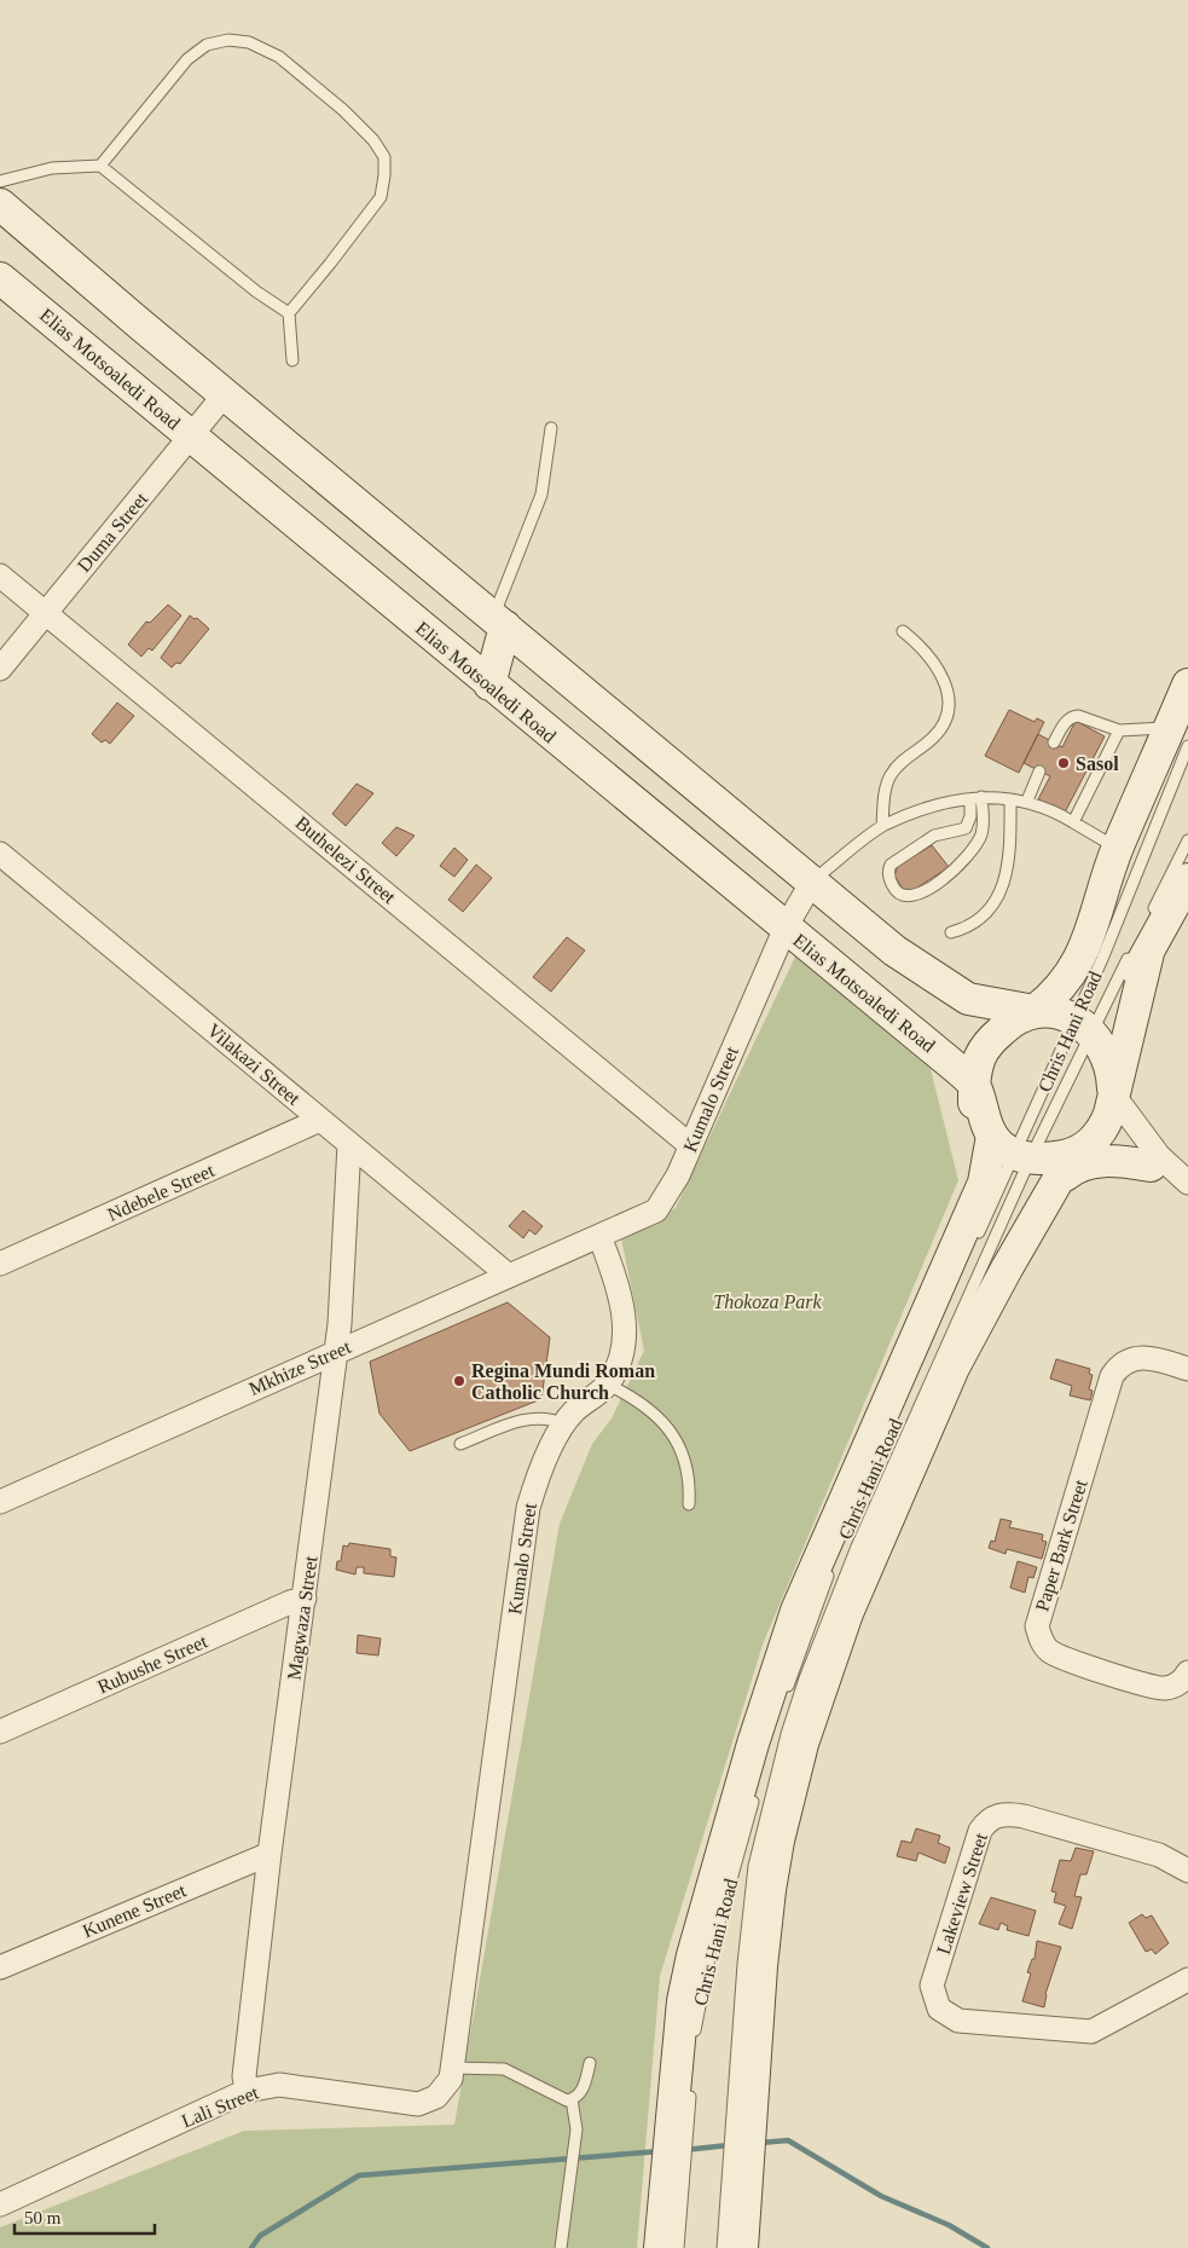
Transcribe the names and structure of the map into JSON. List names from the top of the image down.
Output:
{
  "streets": {
    "main road": ["Elias Motsoaledi Road", "Chris Hani Road"],
    "street": [
      "Duma Street",
      "Buthelezi Street",
      "Vilakazi Street",
      "Kumalo Street",
      "Ndebele Street",
      "Mkhize Street",
      "Paper Bark Street",
      "Magwaza Street",
      "Rubushe Street",
      "Lakeview Street",
      "Kunene Street",
      "Lali Street"
    ]
  },
  "crossings": [
    ["Elias Motsoaledi Road", "Duma Street"],
    ["Elias Motsoaledi Road", "Chris Hani Road"],
    ["Elias Motsoaledi Road", "Kumalo Street"],
    ["Duma Street", "Buthelezi Street"],
    ["Buthelezi Street", "Kumalo Street"],
    ["Vilakazi Street", "Ndebele Street"],
    ["Vilakazi Street", "Mkhize Street"],
    ["Vilakazi Street", "Magwaza Street"],
    ["Kumalo Street", "Mkhize Street"],
    ["Kumalo Street", "Lali Street"],
    ["Mkhize Street", "Magwaza Street"],
    ["Magwaza Street", "Rubushe Street"],
    ["Magwaza Street", "Kunene Street"],
    ["Magwaza Street", "Lali Street"]
  ],
  "parks": ["Thokoza Park"],
  "places": ["Sasol", "Regina Mundi Roman Catholic Church"],
  "scale_bar": "50 m"
}
